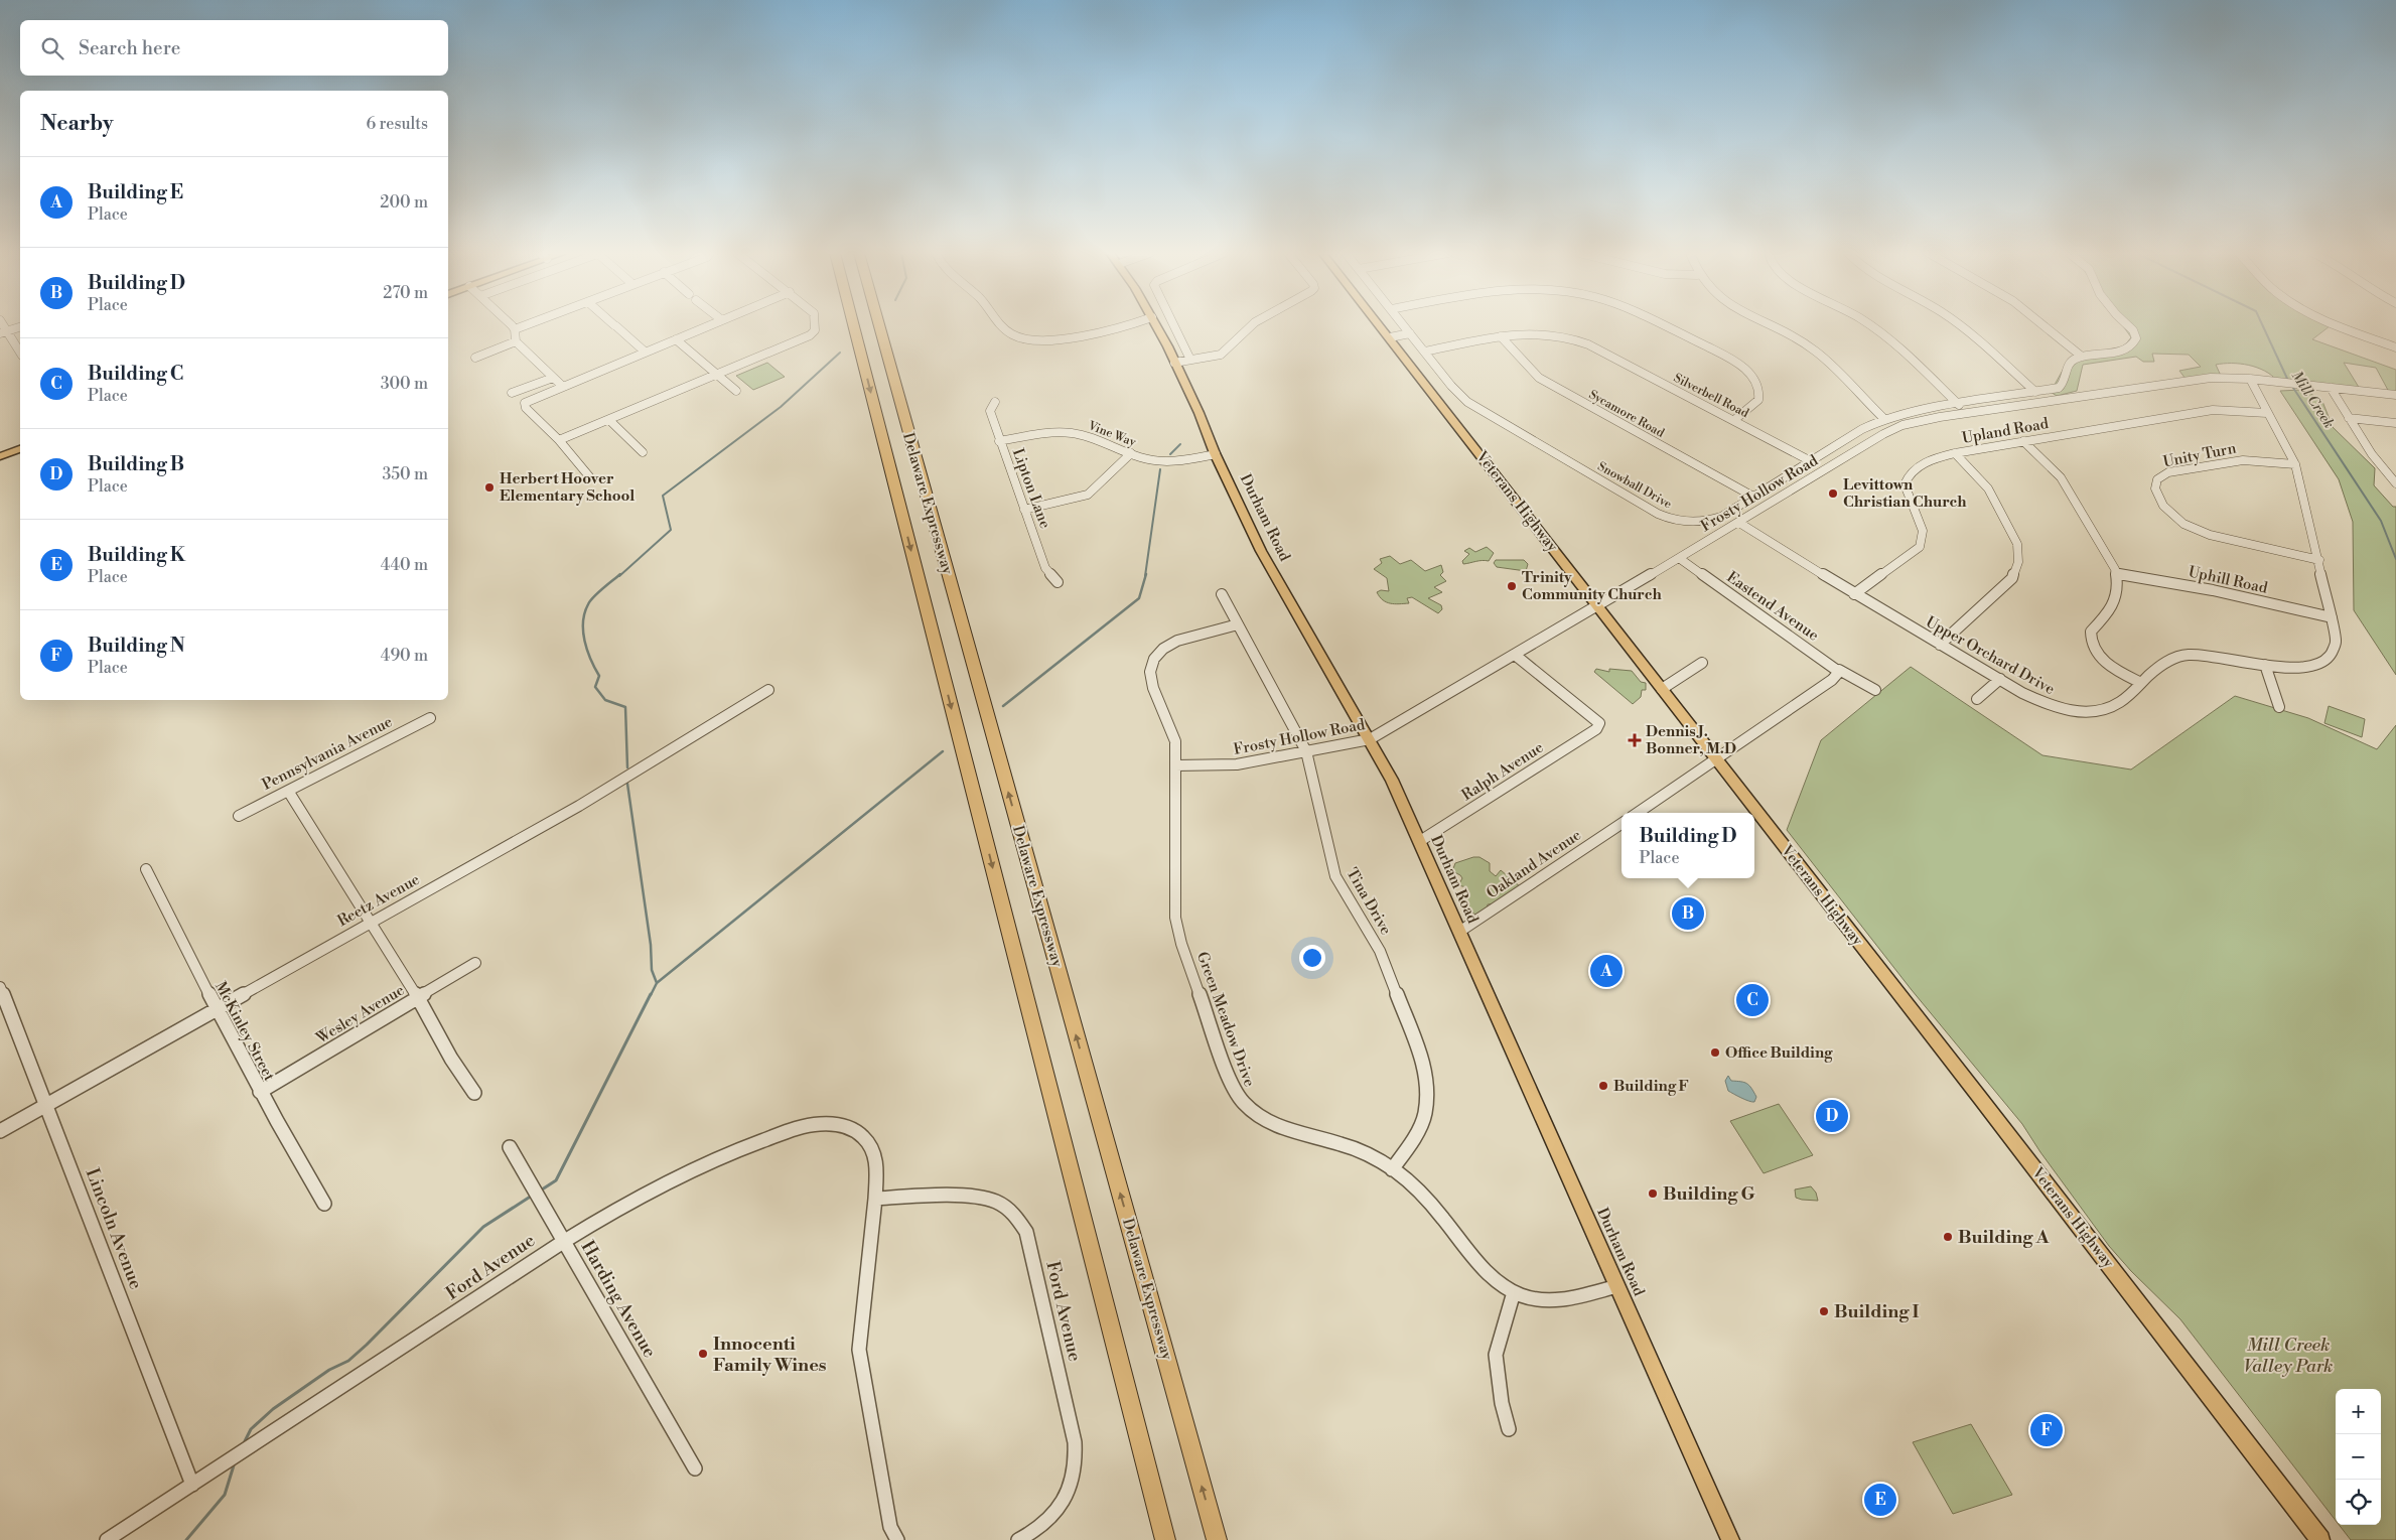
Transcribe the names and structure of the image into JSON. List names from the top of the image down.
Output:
{
  "streets": {
    "highway": ["Delaware Expressway"],
    "main road": ["Veterans Highway", "Durham Road"],
    "street": [
      "Silverbell Road",
      "Sycamore Road",
      "Upland Road",
      "Vine Way",
      "Unity Turn",
      "Snowball Drive",
      "Lipton Lane",
      "Frosty Hollow Road",
      "Uphill Road",
      "Eastend Avenue",
      "Upper Orchard Drive",
      "Pennsylvania Avenue",
      "Ralph Avenue",
      "Oakland Avenue",
      "Reetz Avenue",
      "Tina Drive",
      "Wesley Avenue",
      "Green Meadow Drive",
      "McKinley Street",
      "Lincoln Avenue",
      "Ford Avenue",
      "Harding Avenue"
    ]
  },
  "crossings": [
    ["Silverbell Road", "Sycamore Road"],
    ["Silverbell Road", "Snowball Drive"],
    ["Sycamore Road", "Snowball Drive"],
    ["Upland Road", "Upper Orchard Drive"],
    ["Vine Way", "Lipton Lane"],
    ["Vine Way", "Durham Road"],
    ["Unity Turn", "Upper Orchard Drive"],
    ["Frosty Hollow Road", "Veterans Highway"],
    ["Frosty Hollow Road", "Durham Road"],
    ["Frosty Hollow Road", "Eastend Avenue"],
    ["Frosty Hollow Road", "Upper Orchard Drive"],
    ["Frosty Hollow Road", "Ralph Avenue"],
    ["Frosty Hollow Road", "Tina Drive"],
    ["Frosty Hollow Road", "Green Meadow Drive"],
    ["Durham Road", "Ralph Avenue"],
    ["Durham Road", "Oakland Avenue"],
    ["Durham Road", "Green Meadow Drive"],
    ["Uphill Road", "Upper Orchard Drive"],
    ["Reetz Avenue", "McKinley Street"],
    ["Reetz Avenue", "Lincoln Avenue"],
    ["Tina Drive", "Green Meadow Drive"],
    ["Wesley Avenue", "McKinley Street"],
    ["Lincoln Avenue", "Ford Avenue"],
    ["Ford Avenue", "Harding Avenue"]
  ],
  "water": ["Mill Creek"],
  "parks": ["Mill Creek Valley Park"],
  "places": {
    "other": [
      "Herbert Hoover Elementary School",
      "Levittown Christian Church",
      "Trinity Community Church",
      "Office Building",
      "Building F",
      "Building G",
      "Building A",
      "Building I",
      "Innocenti Family Wines"
    ],
    "health": ["Dennis J. Bonner, M.D"]
  },
  "page": {
    "search": "Search here",
    "heading": ["Nearby", "6 results"],
    "list": [
      {
        "mark": "A",
        "name": "Building E",
        "note": "Place",
        "value": "200 m"
      },
      {
        "mark": "B",
        "name": "Building D",
        "note": "Place",
        "value": "270 m"
      },
      {
        "mark": "C",
        "name": "Building C",
        "note": "Place",
        "value": "300 m"
      },
      {
        "mark": "D",
        "name": "Building B",
        "note": "Place",
        "value": "350 m"
      },
      {
        "mark": "E",
        "name": "Building K",
        "note": "Place",
        "value": "440 m"
      },
      {
        "mark": "F",
        "name": "Building N",
        "note": "Place",
        "value": "490 m"
      }
    ],
    "popup": ["Building D", "Place"],
    "pins": [
      "B",
      "A",
      "C",
      "D",
      "F",
      "E"
    ],
    "map_buttons": ["+", "−"]
  }
}
